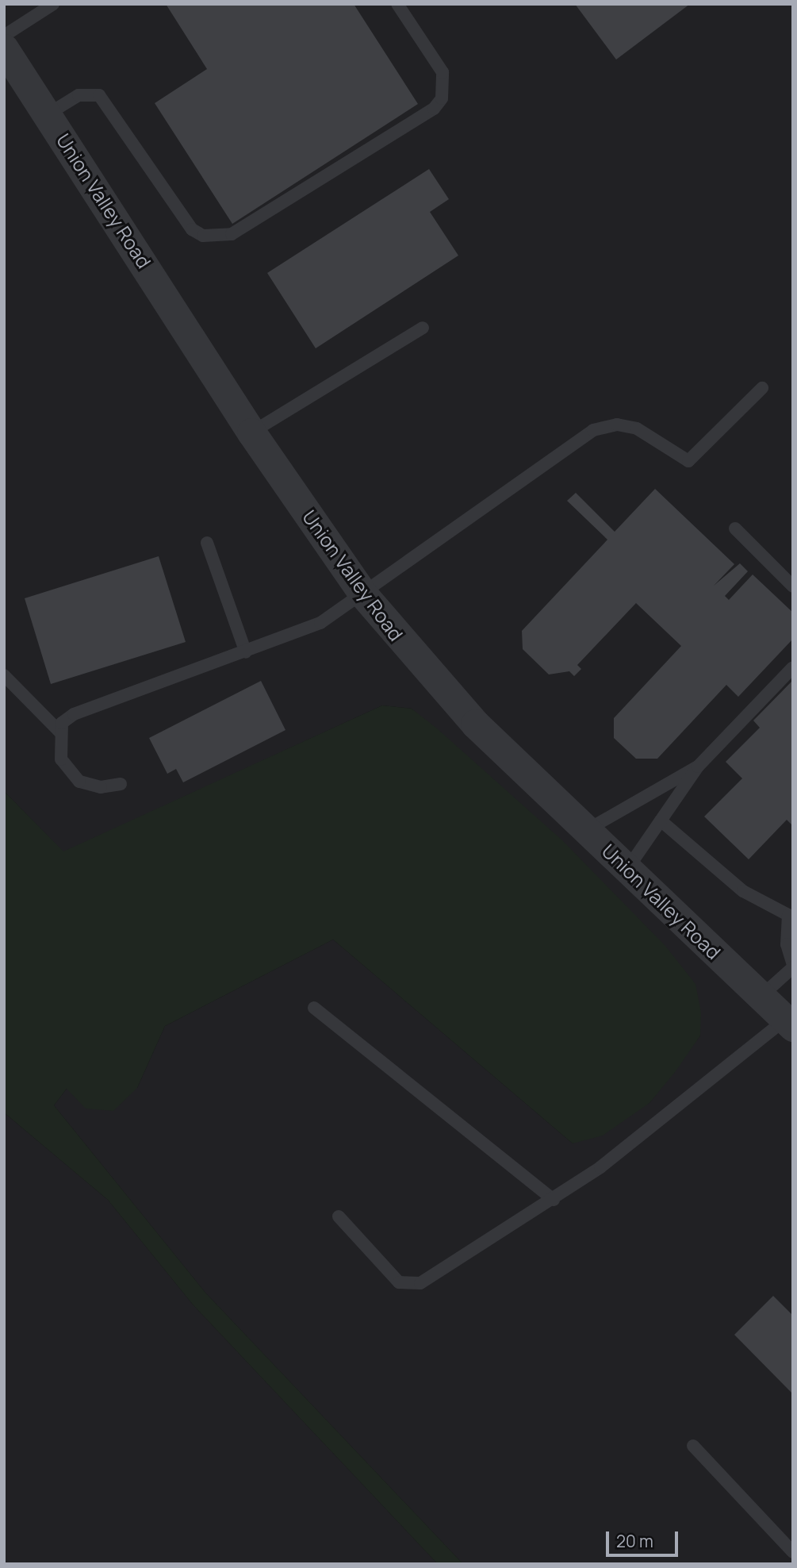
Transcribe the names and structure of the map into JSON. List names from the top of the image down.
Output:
{
  "streets": {
    "street": ["Union Valley Road"]
  },
  "scale_bar": "20 m"
}
